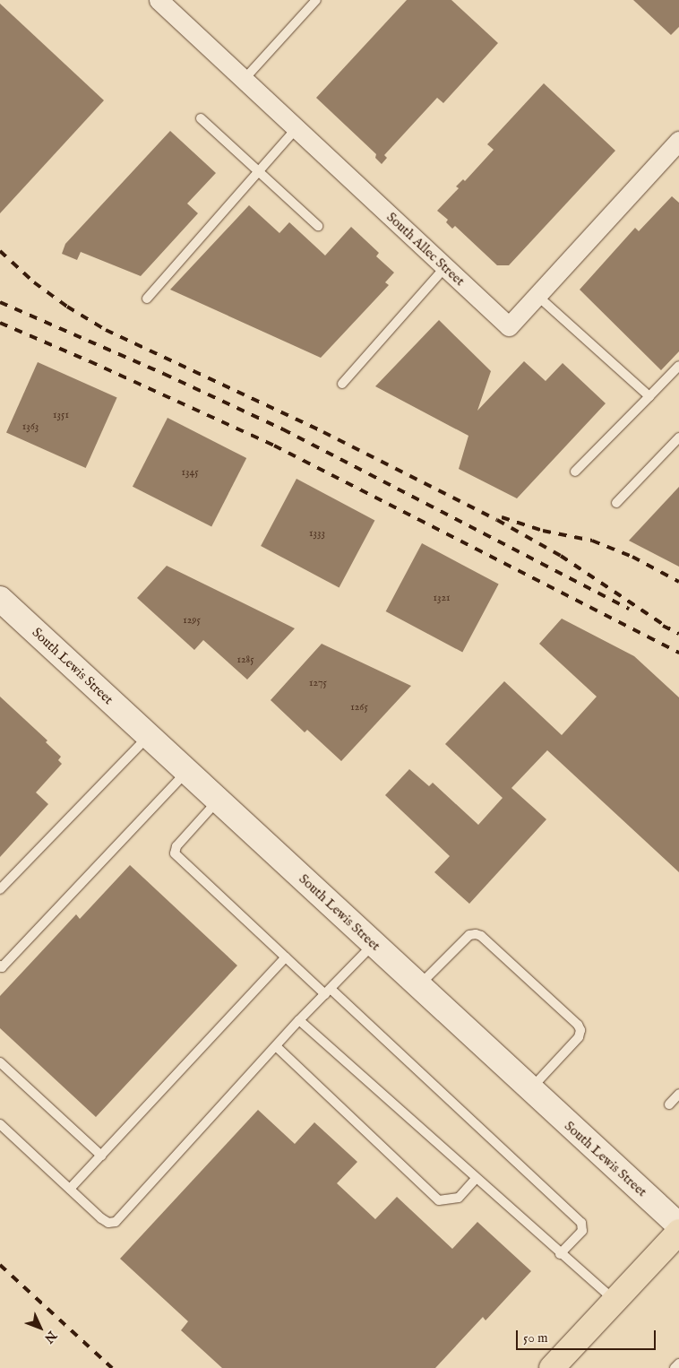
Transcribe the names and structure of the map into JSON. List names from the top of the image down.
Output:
{
  "streets": {
    "main road": ["South Lewis Street"],
    "street": ["South Allec Street"]
  },
  "house_numbers": [
    "1351",
    "1363",
    "1345",
    "1333",
    "1321",
    "1295",
    "1285",
    "1275",
    "1265"
  ],
  "scale_bar": "50 m",
  "north": "bottom right"
}
